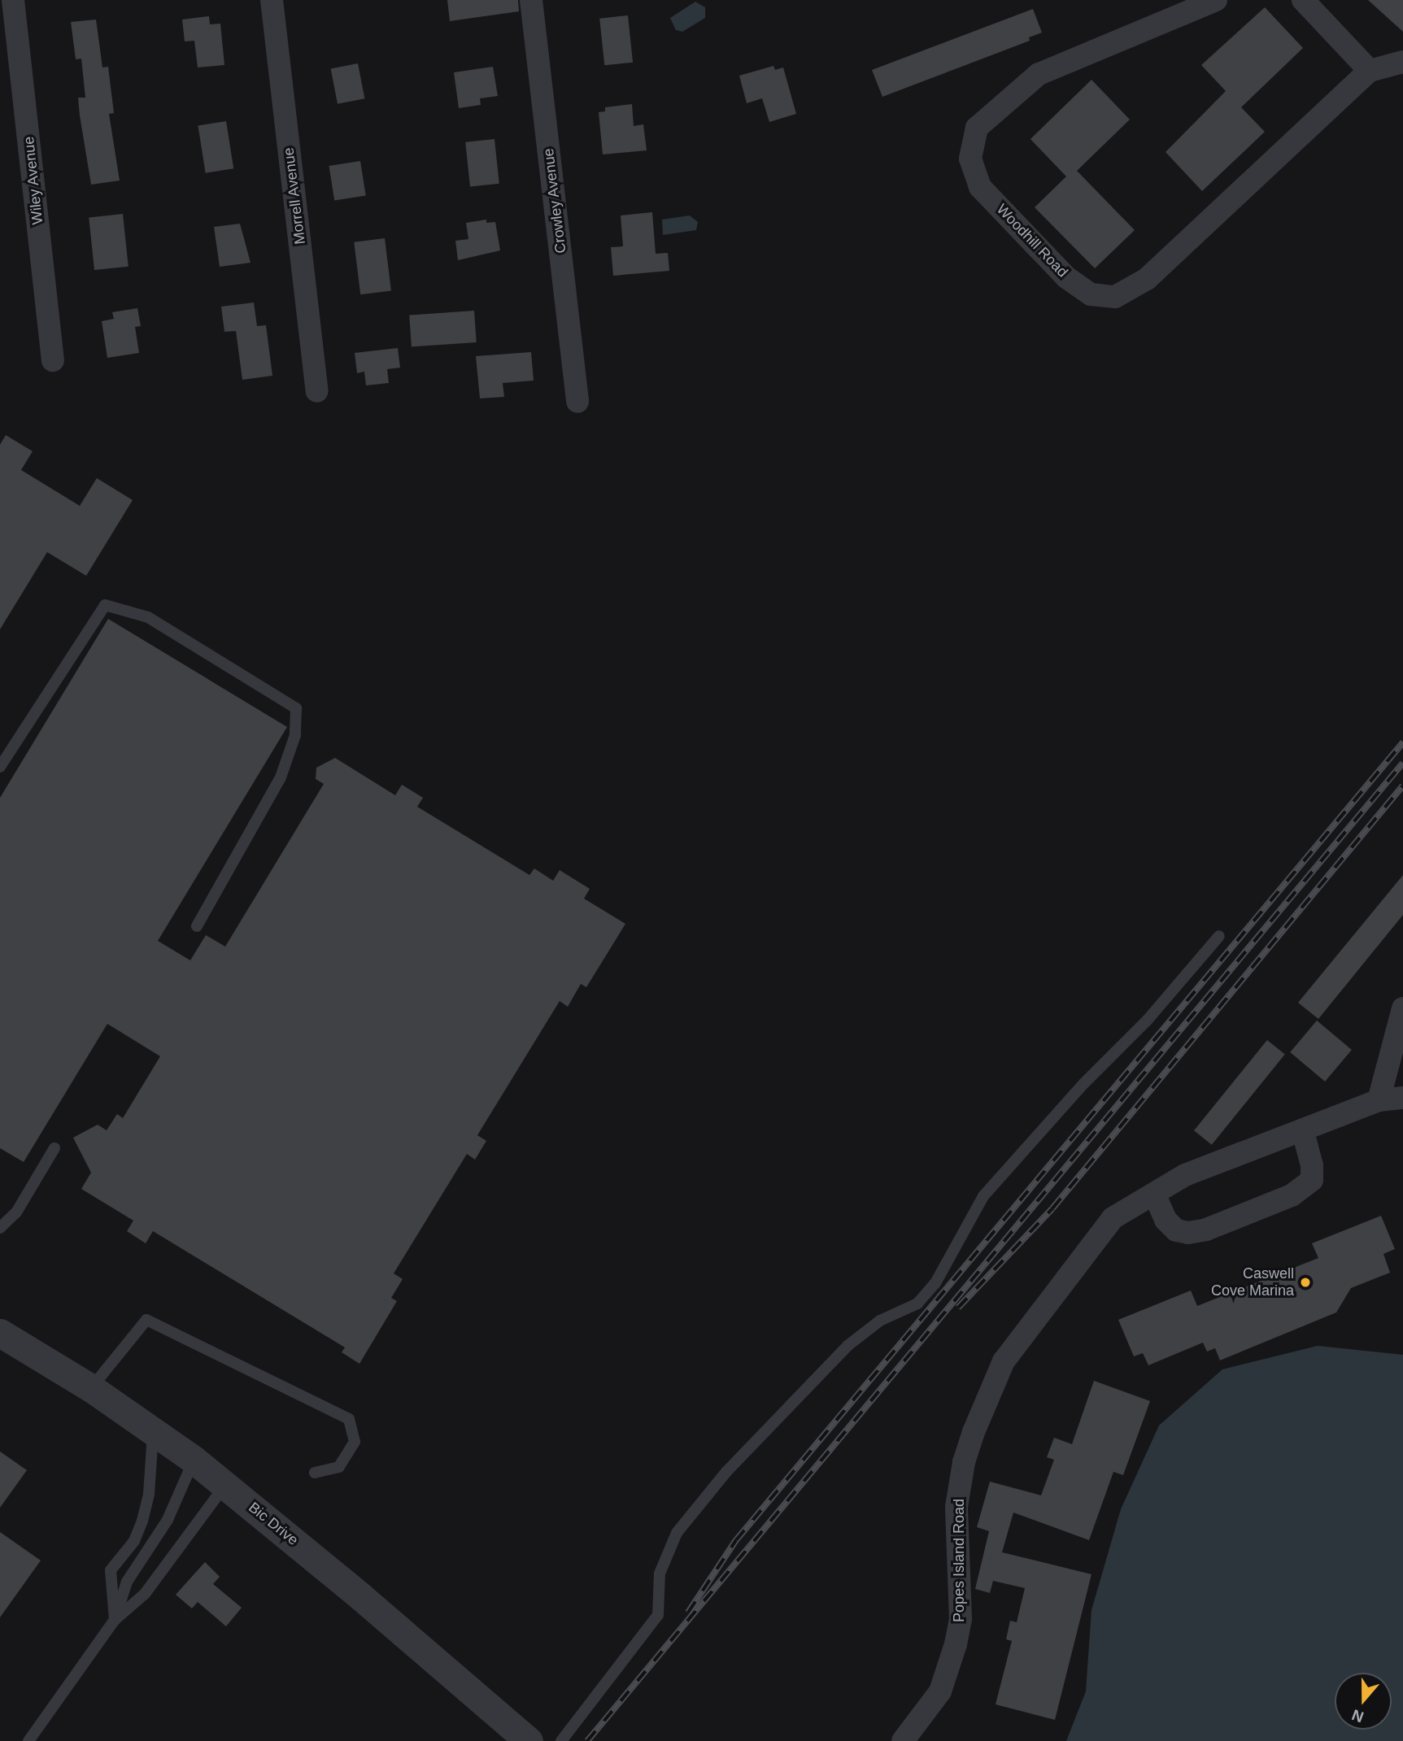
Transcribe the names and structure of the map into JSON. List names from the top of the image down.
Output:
{
  "streets": {
    "street": [
      "Wiley Avenue",
      "Morrell Avenue",
      "Crowley Avenue",
      "Woodhill Road",
      "Bic Drive",
      "Popes Island Road"
    ]
  },
  "places": ["Caswell Cove Marina"],
  "north": "bottom"
}
